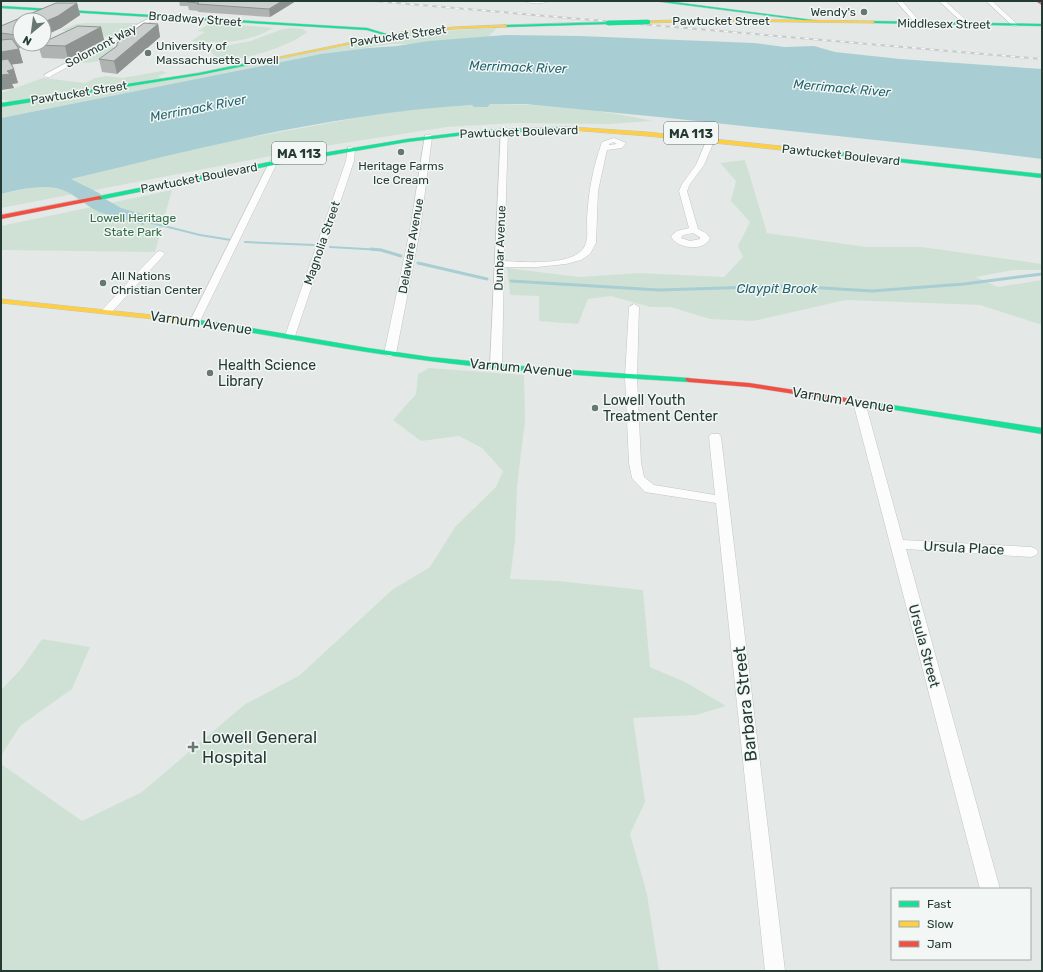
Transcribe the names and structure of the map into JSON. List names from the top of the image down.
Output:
{
  "streets": {
    "main road": [
      "Broadway Street",
      "Pawtucket Street",
      "Middlesex Street",
      "Pawtucket Boulevard",
      "MA 113",
      "Varnum Avenue"
    ],
    "street": [
      "Solomont Way",
      "Magnolia Street",
      "Delaware Avenue",
      "Dunbar Avenue",
      "Ursula Place",
      "Ursula Street",
      "Barbara Street"
    ]
  },
  "crossings": [
    ["Broadway Street", "Pawtucket Street"],
    ["Broadway Street", "Solomont Way"],
    ["Pawtucket Street", "Middlesex Street"],
    ["Pawtucket Boulevard", "Magnolia Street"],
    ["Pawtucket Boulevard", "Delaware Avenue"],
    ["Pawtucket Boulevard", "Dunbar Avenue"],
    ["Magnolia Street", "Varnum Avenue"],
    ["Delaware Avenue", "Varnum Avenue"],
    ["Dunbar Avenue", "Varnum Avenue"],
    ["Varnum Avenue", "Ursula Street"],
    ["Ursula Place", "Ursula Street"]
  ],
  "water": ["Merrimack River", "Claypit Brook"],
  "parks": ["Lowell Heritage State Park"],
  "places": {
    "other": [
      "Wendy's",
      "University of Massachusetts Lowell",
      "Heritage Farms Ice Cream",
      "All Nations Christian Center",
      "Health Science Library",
      "Lowell Youth Treatment Center"
    ],
    "health": ["Lowell General Hospital"]
  },
  "legend": ["Fast", "Slow", "Jam"],
  "north": "bottom left"
}
